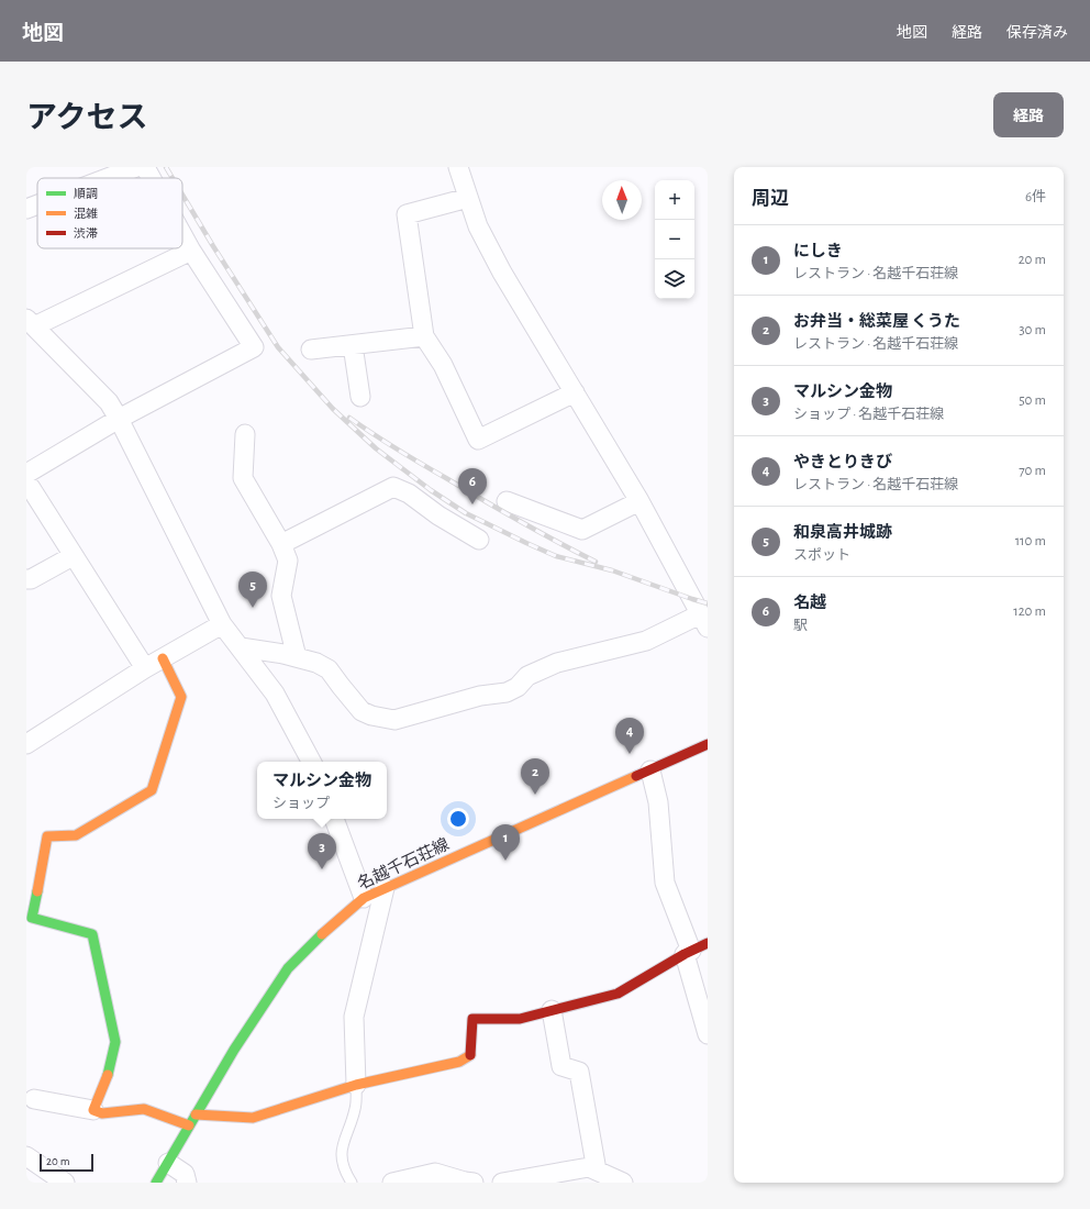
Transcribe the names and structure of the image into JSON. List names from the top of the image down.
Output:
{
  "streets": {
    "street": ["名越千石荘線"]
  },
  "legend": ["順調", "混雑", "渋滞"],
  "scale_bar": "20 m",
  "north": "top",
  "page": {
    "header": "地図",
    "nav": ["地図", "経路", "保存済み"],
    "title": "アクセス",
    "buttons": "経路",
    "heading": ["周辺", "6件"],
    "map_buttons": ["+", "−"],
    "list": [
      {
        "mark": "1",
        "name": "にしき",
        "note": "レストラン · 名越千石荘線",
        "value": "20 m"
      },
      {
        "mark": "2",
        "name": "お弁当・総菜屋 くうた",
        "note": "レストラン · 名越千石荘線",
        "value": "30 m"
      },
      {
        "mark": "3",
        "name": "マルシン金物",
        "note": "ショップ · 名越千石荘線",
        "value": "50 m"
      },
      {
        "mark": "4",
        "name": "やきとりきび",
        "note": "レストラン · 名越千石荘線",
        "value": "70 m"
      },
      {
        "mark": "5",
        "name": "和泉高井城跡",
        "note": "スポット",
        "value": "110 m"
      },
      {
        "mark": "6",
        "name": "名越",
        "note": "駅",
        "value": "120 m"
      }
    ],
    "pins": [
      "6",
      "5",
      "4",
      "2",
      "1",
      "3"
    ],
    "popup": ["マルシン金物", "ショップ"],
    "scale": "20 m"
  }
}
